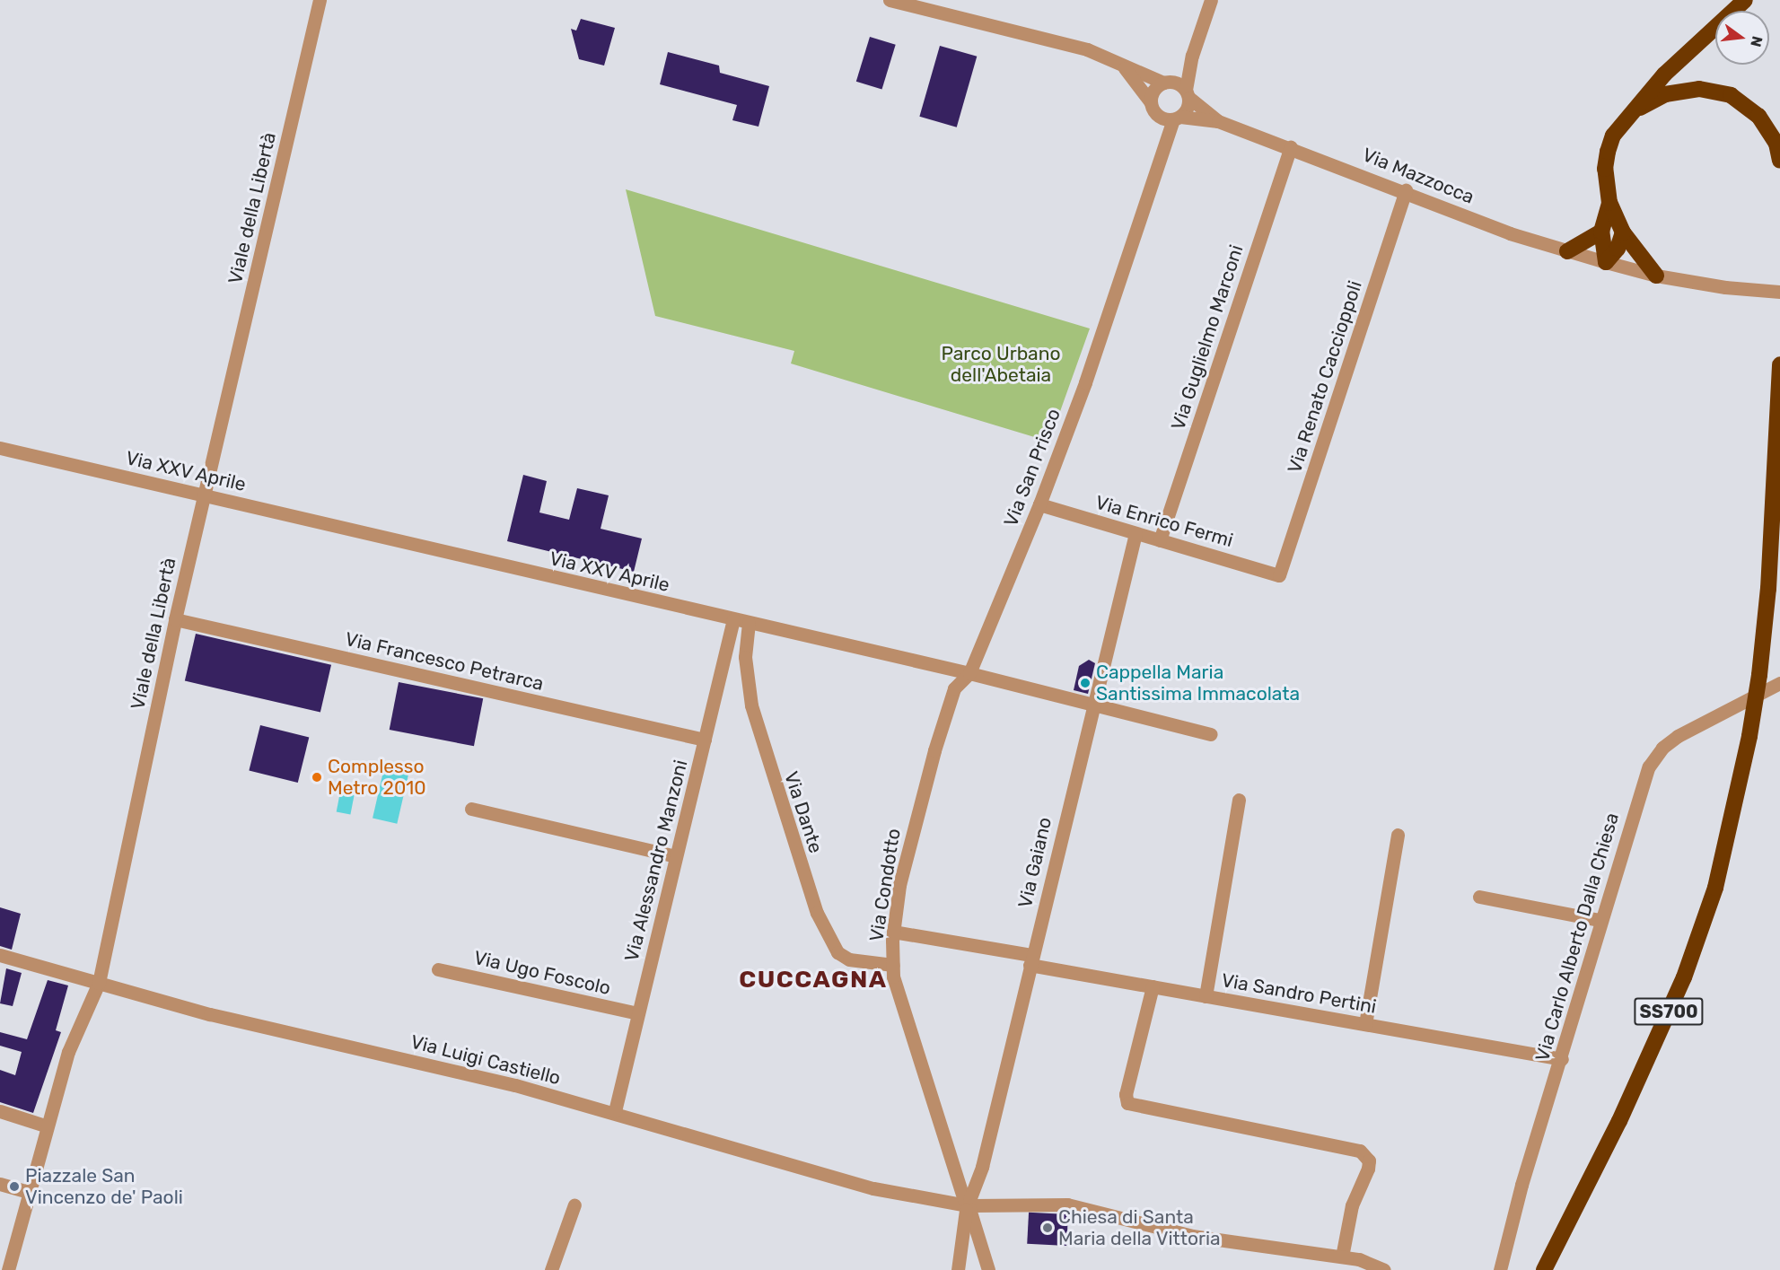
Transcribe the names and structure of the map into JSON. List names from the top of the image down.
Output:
{
  "streets": {
    "highway": ["SS700"],
    "street": [
      "Via Mazzocca",
      "Viale della Libertà",
      "Via Guglielmo Marconi",
      "Via Renato Caccioppoli",
      "Via San Prisco",
      "Via XXV Aprile",
      "Via Enrico Fermi",
      "Via Francesco Petrarca",
      "Via Dante",
      "Via Alessandro Manzoni",
      "Via Gaiano",
      "Via Condotto",
      "Via Carlo Alberto Dalla Chiesa",
      "Via Ugo Foscolo",
      "Via Sandro Pertini",
      "Via Luigi Castiello"
    ]
  },
  "crossings": [
    ["Via Mazzocca", "Via Guglielmo Marconi"],
    ["Via Mazzocca", "Via Renato Caccioppoli"],
    ["Via Mazzocca", "Via San Prisco"],
    ["Viale della Libertà", "Via XXV Aprile"],
    ["Viale della Libertà", "Via Francesco Petrarca"],
    ["Viale della Libertà", "Via Luigi Castiello"],
    ["Via Guglielmo Marconi", "Via Enrico Fermi"],
    ["Via Renato Caccioppoli", "Via Enrico Fermi"],
    ["Via San Prisco", "Via XXV Aprile"],
    ["Via San Prisco", "Via Enrico Fermi"],
    ["Via San Prisco", "Via Condotto"],
    ["Via XXV Aprile", "Via Dante"],
    ["Via XXV Aprile", "Via Alessandro Manzoni"],
    ["Via XXV Aprile", "Via Gaiano"],
    ["Via XXV Aprile", "Via Condotto"],
    ["Via Enrico Fermi", "Via Gaiano"],
    ["Via Francesco Petrarca", "Via Alessandro Manzoni"],
    ["Via Dante", "Via Condotto"],
    ["Via Alessandro Manzoni", "Via Ugo Foscolo"],
    ["Via Alessandro Manzoni", "Via Luigi Castiello"],
    ["Via Gaiano", "Via Condotto"],
    ["Via Gaiano", "Via Sandro Pertini"],
    ["Via Gaiano", "Via Luigi Castiello"],
    ["Via Condotto", "Via Sandro Pertini"],
    ["Via Condotto", "Via Luigi Castiello"],
    ["Via Carlo Alberto Dalla Chiesa", "Via Sandro Pertini"]
  ],
  "districts": ["CUCCAGNA"],
  "parks": ["Parco Urbano dell'Abetaia"],
  "places": [
    "Cappella Maria Santissima Immacolata",
    "Complesso Metro 2010",
    "Piazzale San Vincenzo de' Paoli",
    "Chiesa di Santa Maria della Vittoria"
  ],
  "north": "right"
}
